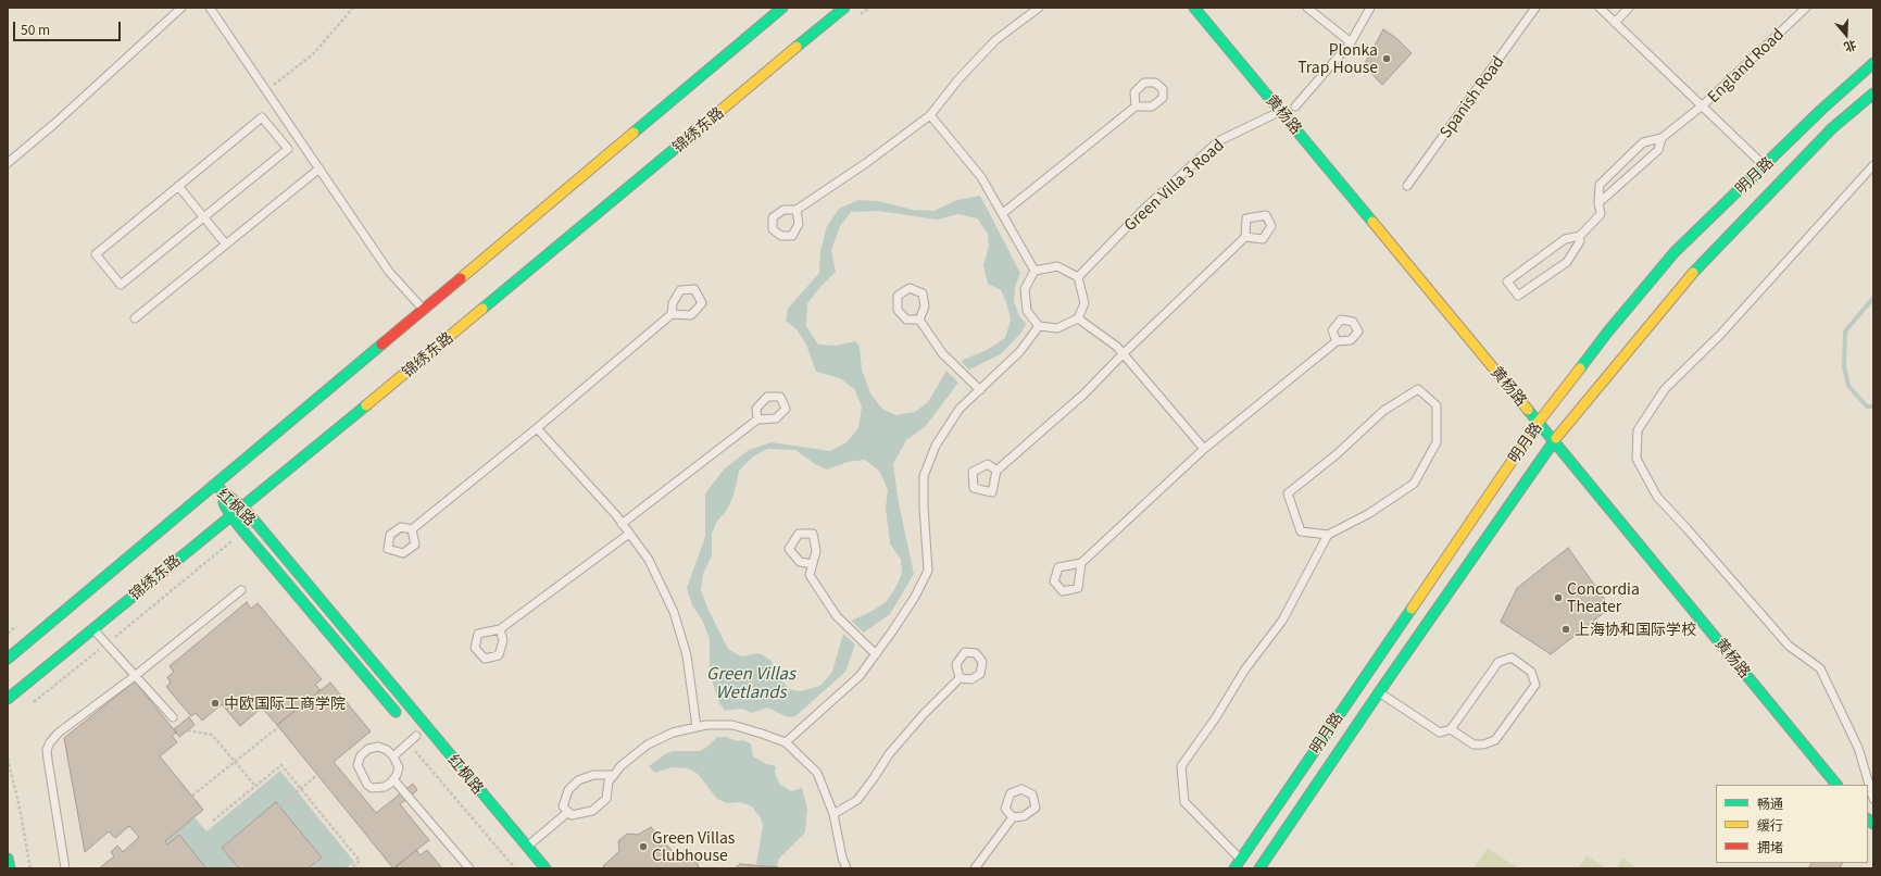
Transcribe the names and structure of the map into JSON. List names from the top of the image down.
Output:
{
  "streets": {
    "street": [
      "黄杨路",
      "锦绣东路",
      "明月路",
      "红枫路"
    ],
    "lane": ["England Road", "Spanish Road", "Green Villa 3 Road"]
  },
  "crossings": [
    ["黄杨路", "明月路"],
    ["黄杨路", "Green Villa 3 Road"],
    ["锦绣东路", "红枫路"]
  ],
  "water": ["Green Villas Wetlands"],
  "places": [
    "Plonka Trap House",
    "Concordia Theater",
    "上海协和国际学校",
    "中欧国际工商学院",
    "Green Villas Clubhouse"
  ],
  "legend": ["畅通", "缓行", "拥堵"],
  "scale_bar": "50 m",
  "north": "bottom"
}
